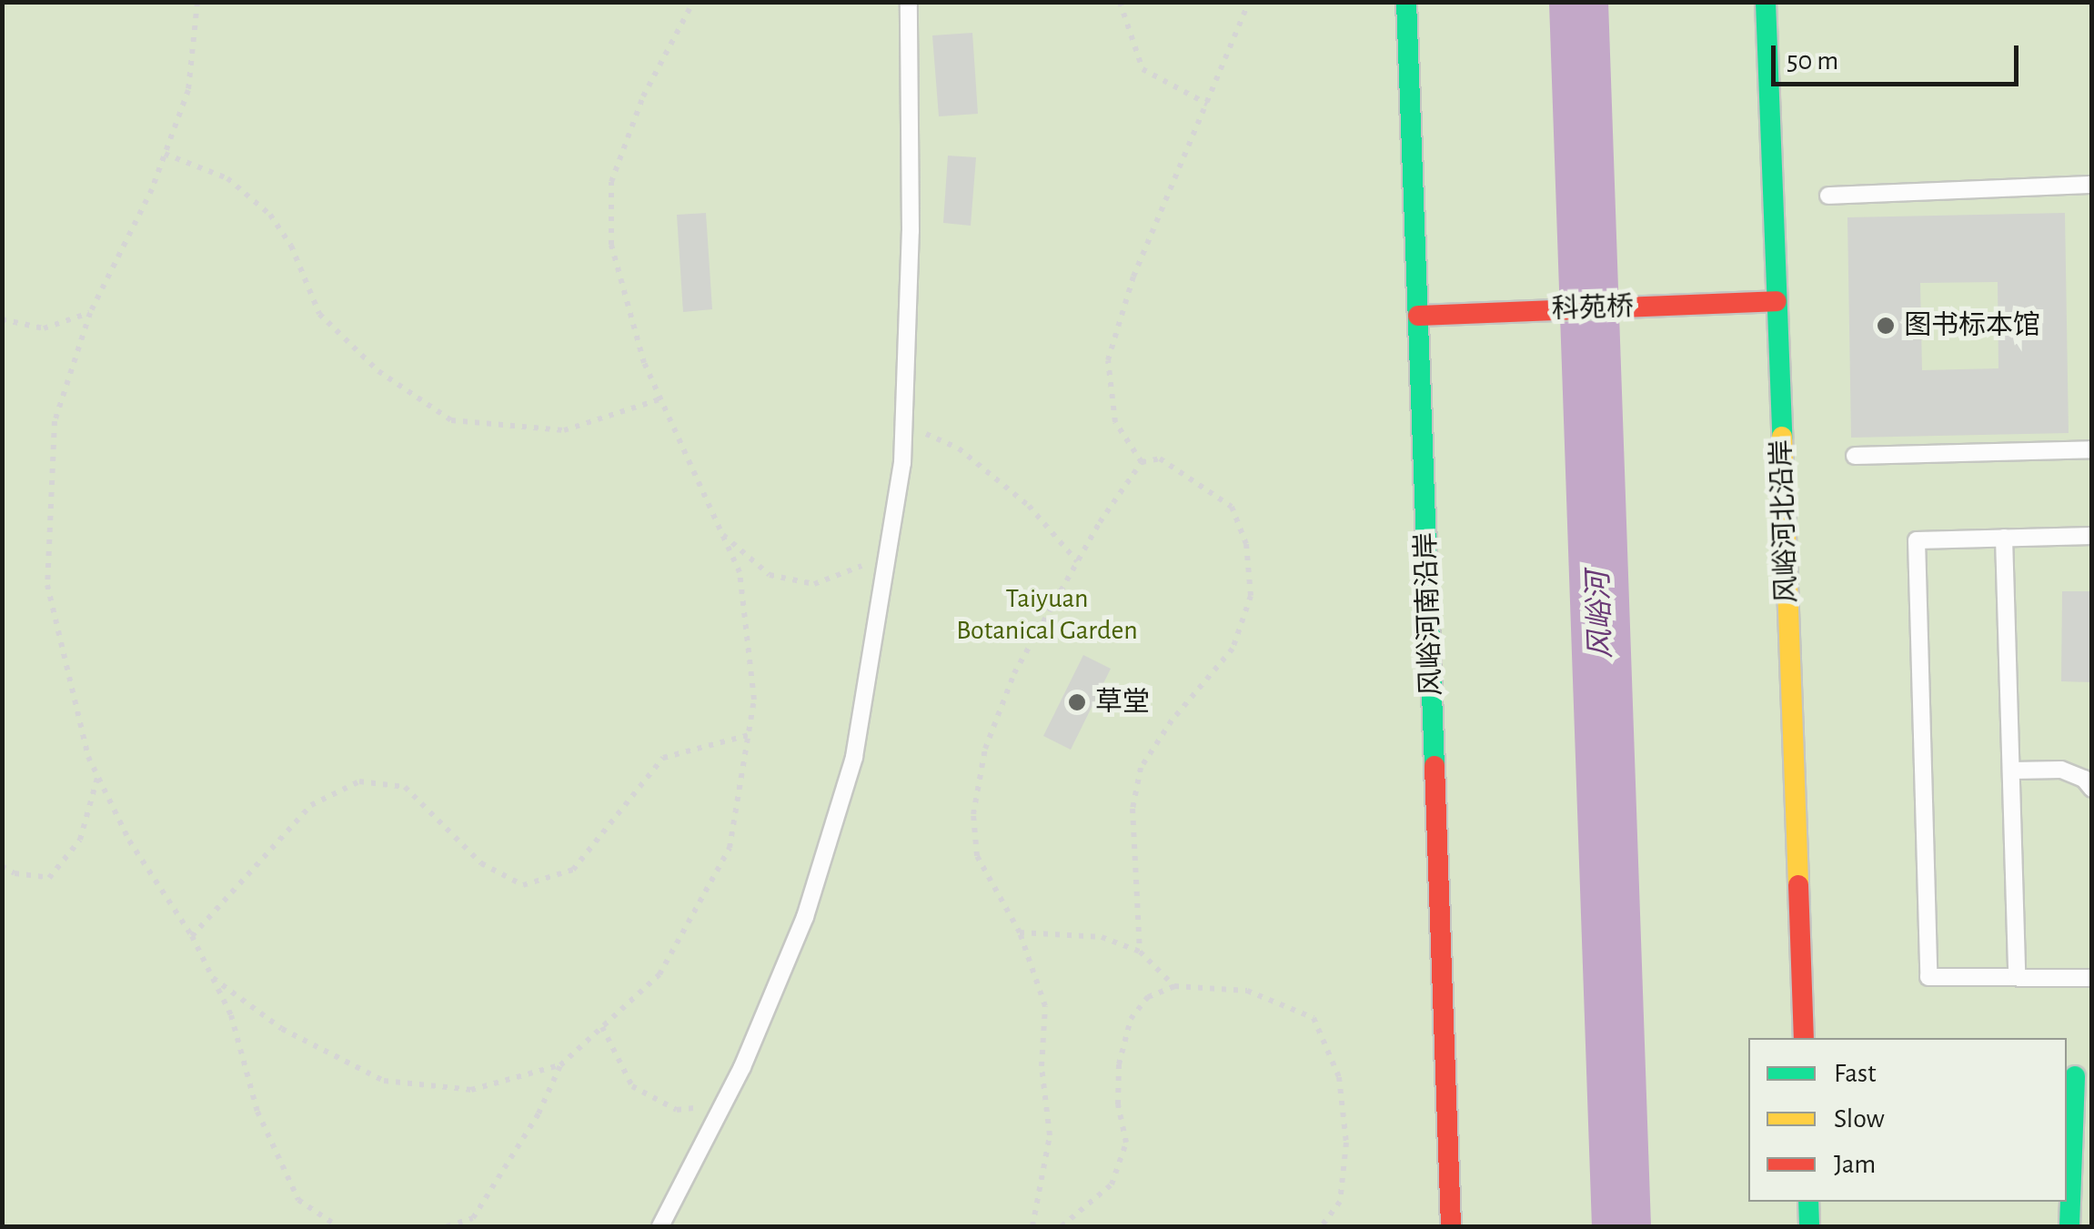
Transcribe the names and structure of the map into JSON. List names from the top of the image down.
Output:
{
  "streets": {
    "street": ["科苑桥", "风峪河北沿岸", "风峪河南沿岸"]
  },
  "crossings": [
    ["科苑桥", "风峪河北沿岸"],
    ["科苑桥", "风峪河南沿岸"]
  ],
  "water": ["风峪河"],
  "parks": ["Taiyuan Botanical Garden"],
  "places": ["图书标本馆", "草堂"],
  "legend": ["Fast", "Slow", "Jam"],
  "scale_bar": "50 m"
}
